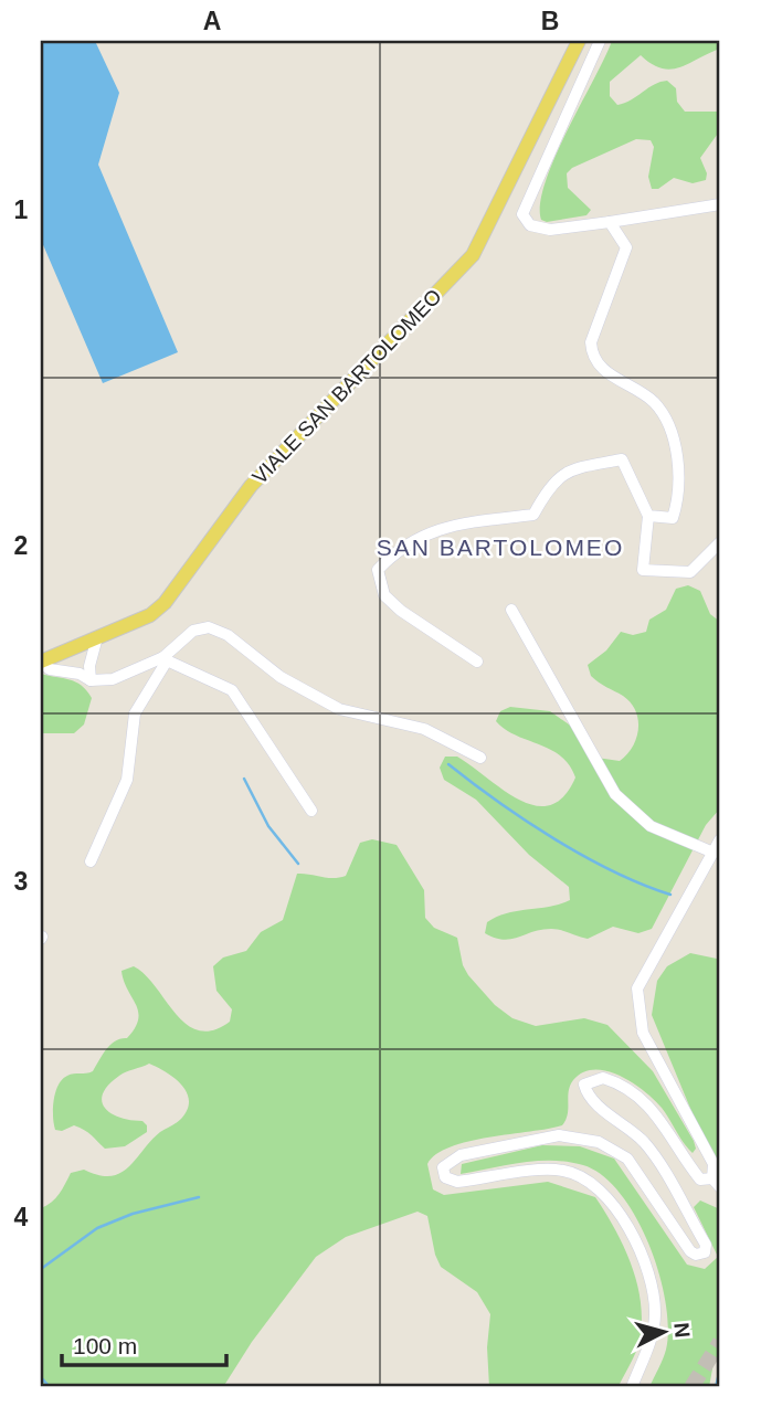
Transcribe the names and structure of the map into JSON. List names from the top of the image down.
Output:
{
  "streets": {
    "main road": ["VIALE SAN BARTOLOMEO"]
  },
  "districts": ["SAN BARTOLOMEO"],
  "scale_bar": "100 m",
  "north": "right",
  "grid": {
    "columns": ["A", "B"],
    "rows": [
      "1",
      "2",
      "3",
      "4"
    ]
  }
}
